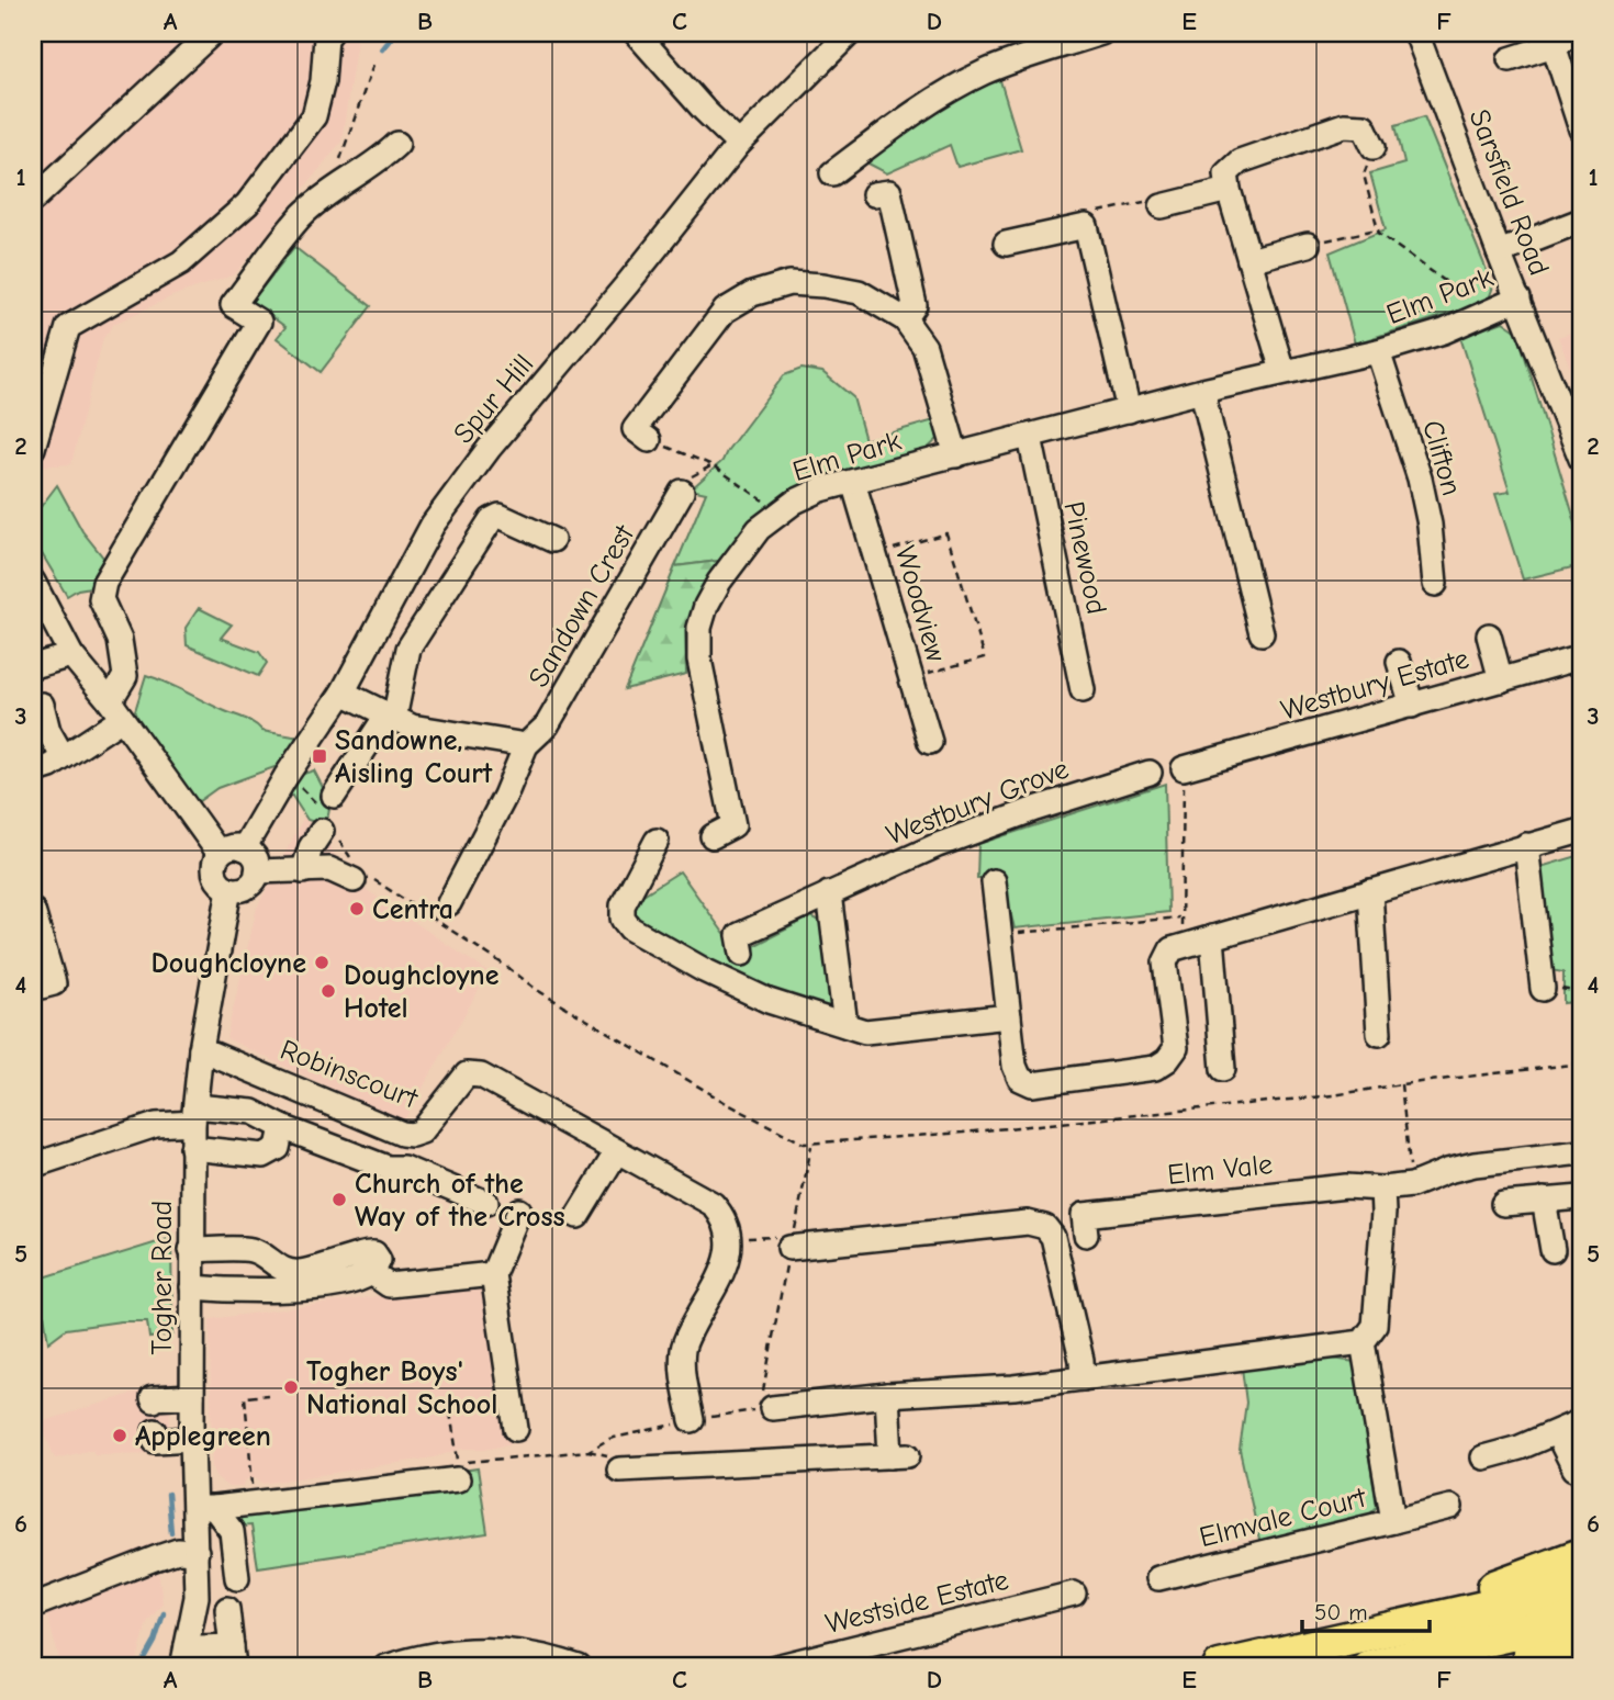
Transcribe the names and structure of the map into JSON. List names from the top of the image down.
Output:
{
  "streets": {
    "street": [
      "Sarsfield Road",
      "Elm Park",
      "Spur Hill",
      "Clifton",
      "Pinewood",
      "Woodview",
      "Sandown Crest",
      "Westbury Estate",
      "Westbury Grove",
      "Robinscourt",
      "Elm Vale",
      "Togher Road",
      "Elmvale Court",
      "Westside Estate"
    ]
  },
  "crossings": [
    ["Sarsfield Road", "Elm Park"],
    ["Elm Park", "Clifton"],
    ["Elm Park", "Pinewood"],
    ["Elm Park", "Woodview"],
    ["Spur Hill", "Togher Road"],
    ["Robinscourt", "Togher Road"]
  ],
  "places": {
    "transit": ["Sandowne, Aisling Court"],
    "other": [
      "Centra",
      "Doughcloyne",
      "Doughcloyne Hotel",
      "Church of the Way of the Cross",
      "Togher Boys' National School",
      "Applegreen"
    ]
  },
  "scale_bar": "50 m",
  "grid": {
    "columns": [
      "A",
      "B",
      "C",
      "D",
      "E",
      "F"
    ],
    "rows": [
      "1",
      "2",
      "3",
      "4",
      "5",
      "6"
    ]
  }
}
